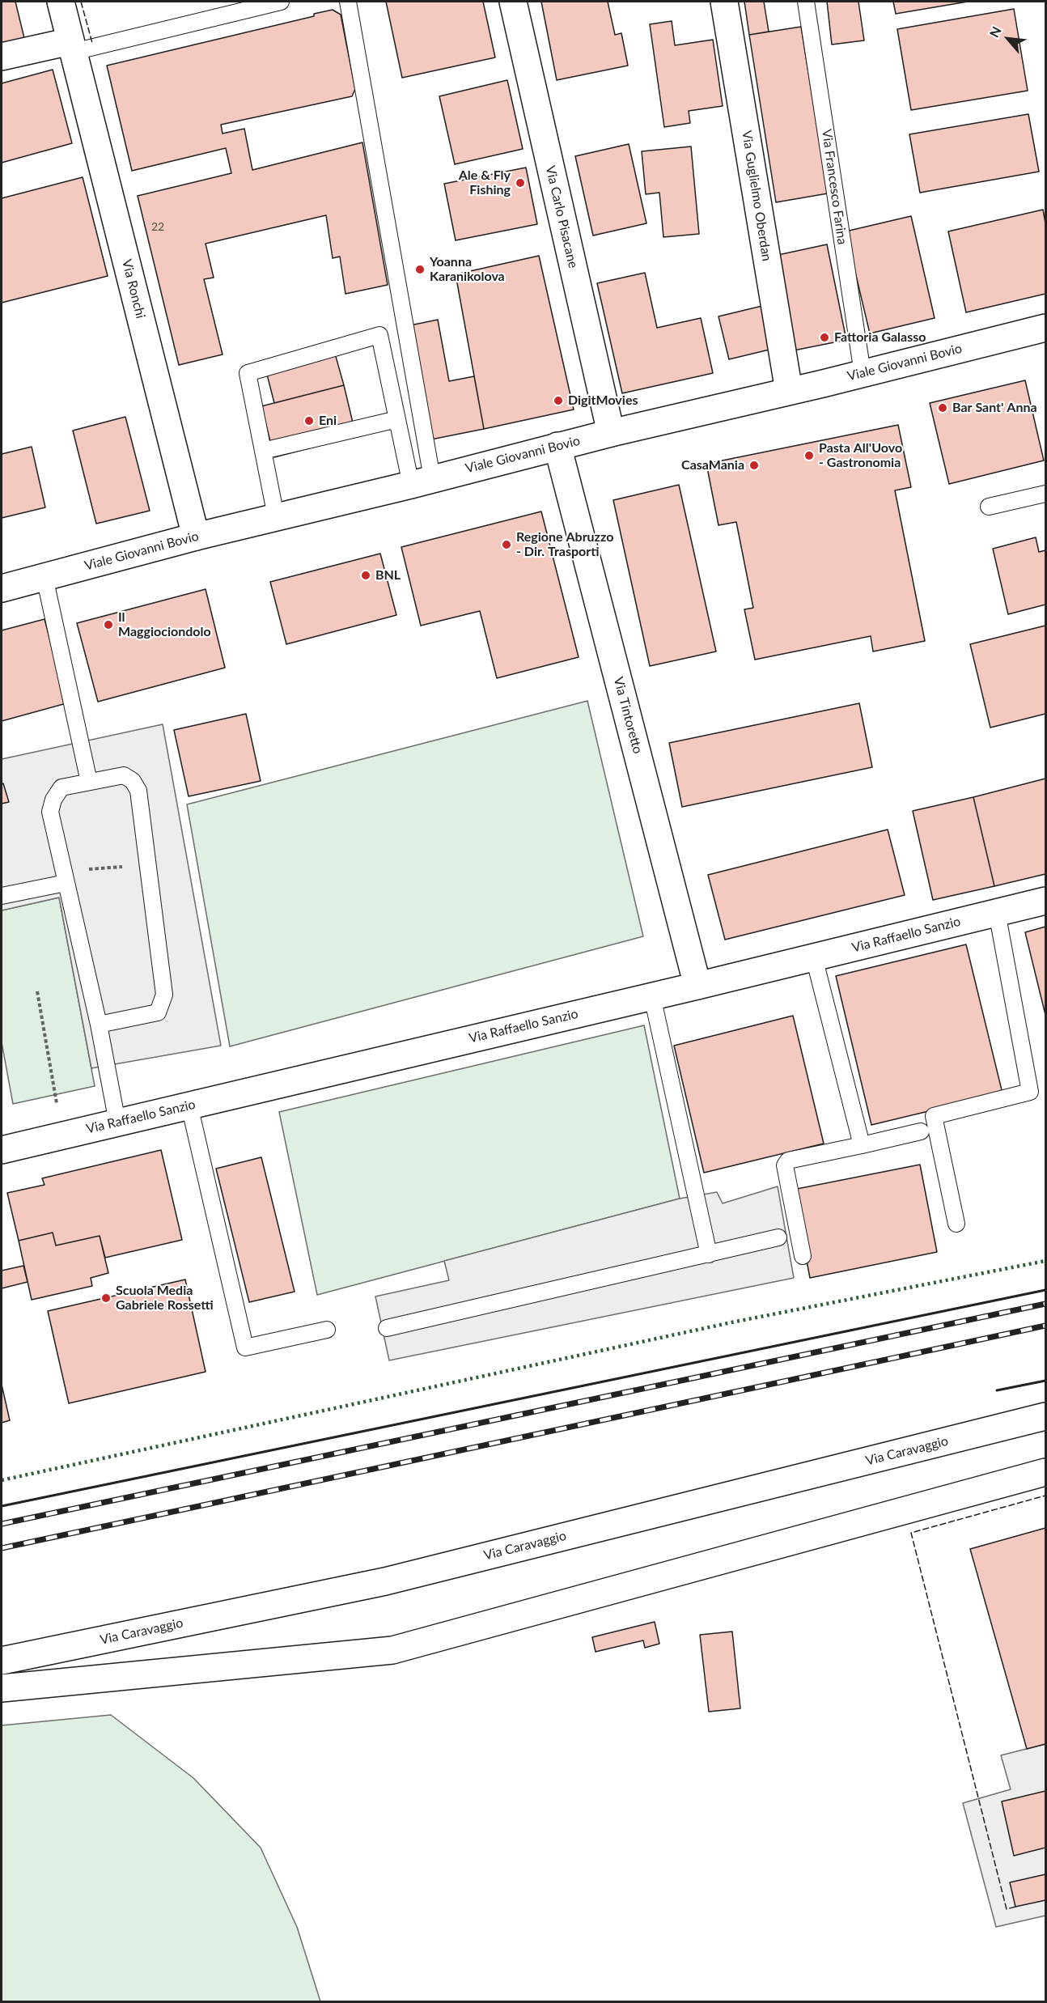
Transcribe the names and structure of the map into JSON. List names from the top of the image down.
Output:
{
  "streets": {
    "street": [
      "Via Guglielmo Oberdan",
      "Via Carlo Pisacane",
      "Via Ronchi",
      "Viale Giovanni Bovio",
      "Via Tintoretto",
      "Via Raffaello Sanzio",
      "Via Caravaggio"
    ],
    "lane": ["Via Francesco Farina"]
  },
  "crossings": [
    ["Via Francesco Farina", "Viale Giovanni Bovio"],
    ["Via Guglielmo Oberdan", "Viale Giovanni Bovio"],
    ["Via Carlo Pisacane", "Viale Giovanni Bovio"],
    ["Via Ronchi", "Viale Giovanni Bovio"],
    ["Viale Giovanni Bovio", "Via Tintoretto"],
    ["Via Tintoretto", "Via Raffaello Sanzio"]
  ],
  "places": [
    "Ale & Fly Fishing",
    "Yoanna Karanikolova",
    "Fattoria Galasso",
    "DigitMovies",
    "Bar Sant' Anna",
    "Eni",
    "Pasta All'Uovo - Gastronomia",
    "CasaMania",
    "Regione Abruzzo - Dir. Trasporti",
    "BNL",
    "Il Maggiociondolo",
    "Scuola Media Gabriele Rossetti"
  ],
  "house_numbers": ["22"],
  "north": "top left"
}
